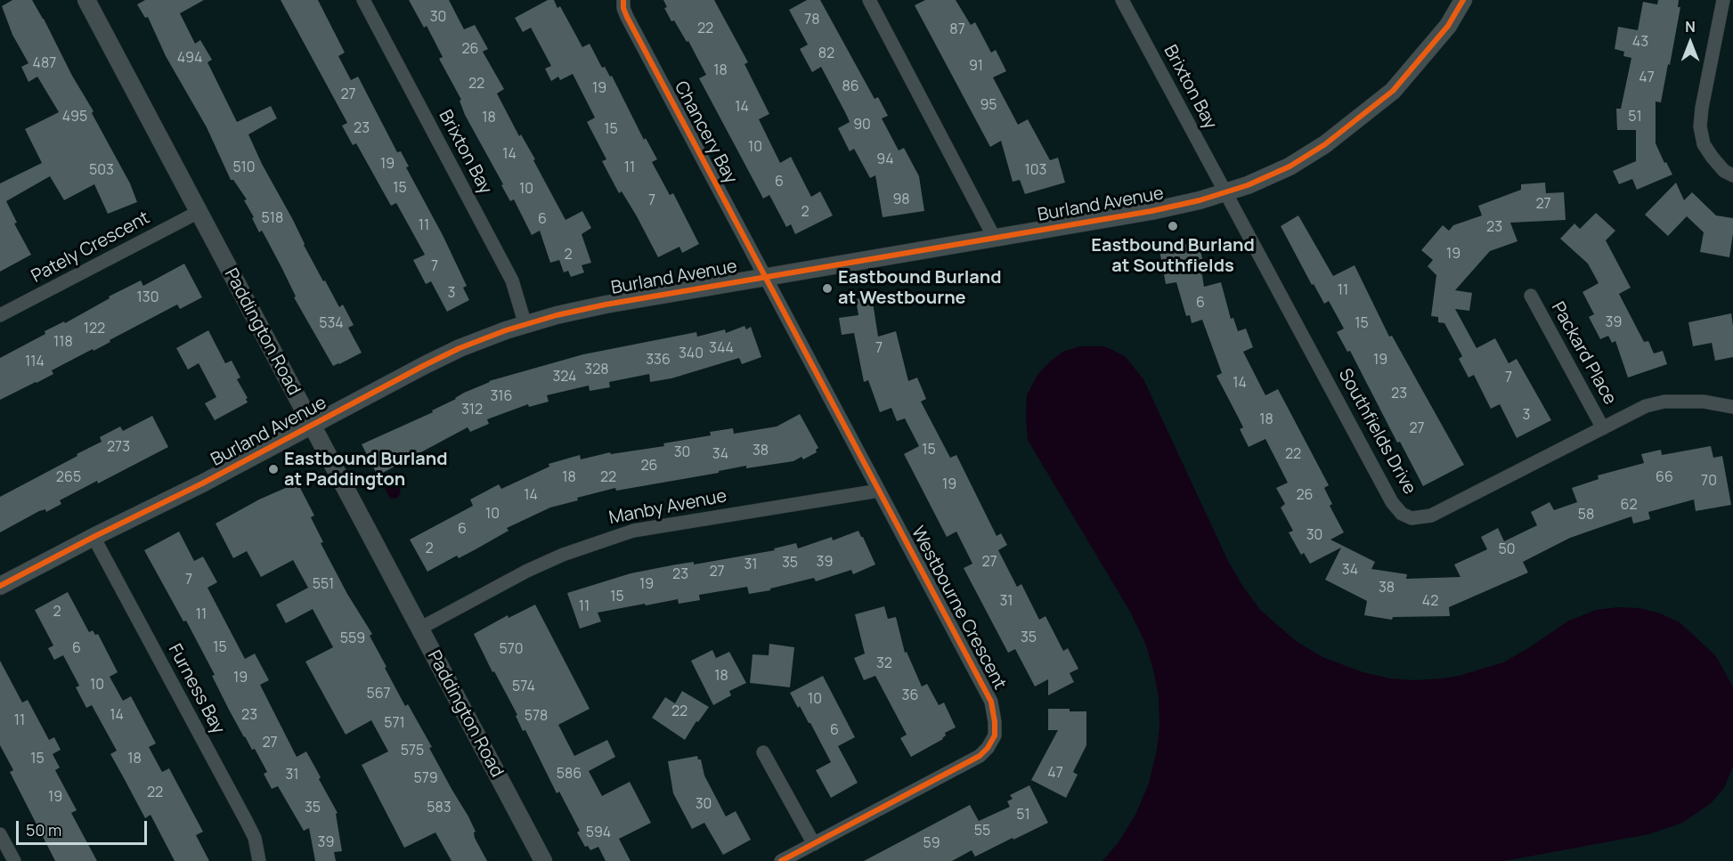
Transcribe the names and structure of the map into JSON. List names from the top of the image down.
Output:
{
  "streets": {
    "street": [
      "Brixton Bay",
      "Chancery Bay",
      "Burland Avenue",
      "Pately Crescent",
      "Paddington Road",
      "Packard Place",
      "Southfields Drive",
      "Manby Avenue",
      "Westbourne Crescent",
      "Furness Bay"
    ]
  },
  "crossings": [
    ["Brixton Bay", "Burland Avenue"],
    ["Brixton Bay", "Southfields Drive"],
    ["Chancery Bay", "Burland Avenue"],
    ["Chancery Bay", "Westbourne Crescent"],
    ["Burland Avenue", "Paddington Road"],
    ["Burland Avenue", "Southfields Drive"],
    ["Burland Avenue", "Westbourne Crescent"],
    ["Burland Avenue", "Furness Bay"],
    ["Pately Crescent", "Paddington Road"],
    ["Paddington Road", "Manby Avenue"],
    ["Packard Place", "Southfields Drive"],
    ["Manby Avenue", "Westbourne Crescent"]
  ],
  "places": ["Eastbound Burland at Southfields", "Eastbound Burland at Westbourne", "Eastbound Burland at Paddington"],
  "house_numbers": [
    "30",
    "78",
    "22",
    "87",
    "43",
    "26",
    "82",
    "494",
    "487",
    "91",
    "18",
    "47",
    "22",
    "86",
    "19",
    "27",
    "95",
    "14",
    "495",
    "51",
    "18",
    "90",
    "23",
    "15",
    "10",
    "14",
    "94",
    "19",
    "510",
    "11",
    "503",
    "103",
    "6",
    "15",
    "10",
    "98",
    "7",
    "27",
    "2",
    "518",
    "6",
    "11",
    "23",
    "19",
    "2",
    "7",
    "11",
    "3",
    "130",
    "6",
    "39",
    "534",
    "15",
    "122",
    "118",
    "344",
    "7",
    "340",
    "336",
    "19",
    "114",
    "328",
    "324",
    "7",
    "14",
    "23",
    "316",
    "312",
    "3",
    "18",
    "27",
    "273",
    "15",
    "38",
    "30",
    "34",
    "22",
    "26",
    "265",
    "18",
    "22",
    "66",
    "70",
    "19",
    "14",
    "26",
    "62",
    "10",
    "58",
    "6",
    "30",
    "2",
    "50",
    "39",
    "27",
    "35",
    "31",
    "34",
    "27",
    "23",
    "7",
    "551",
    "19",
    "38",
    "15",
    "31",
    "42",
    "11",
    "2",
    "11",
    "35",
    "559",
    "15",
    "6",
    "570",
    "32",
    "18",
    "19",
    "10",
    "574",
    "567",
    "36",
    "10",
    "22",
    "14",
    "23",
    "578",
    "11",
    "571",
    "6",
    "27",
    "575",
    "15",
    "18",
    "47",
    "586",
    "31",
    "579",
    "22",
    "19",
    "30",
    "35",
    "583",
    "51",
    "55",
    "594",
    "39",
    "59"
  ],
  "scale_bar": "50 m",
  "north": "top"
}
